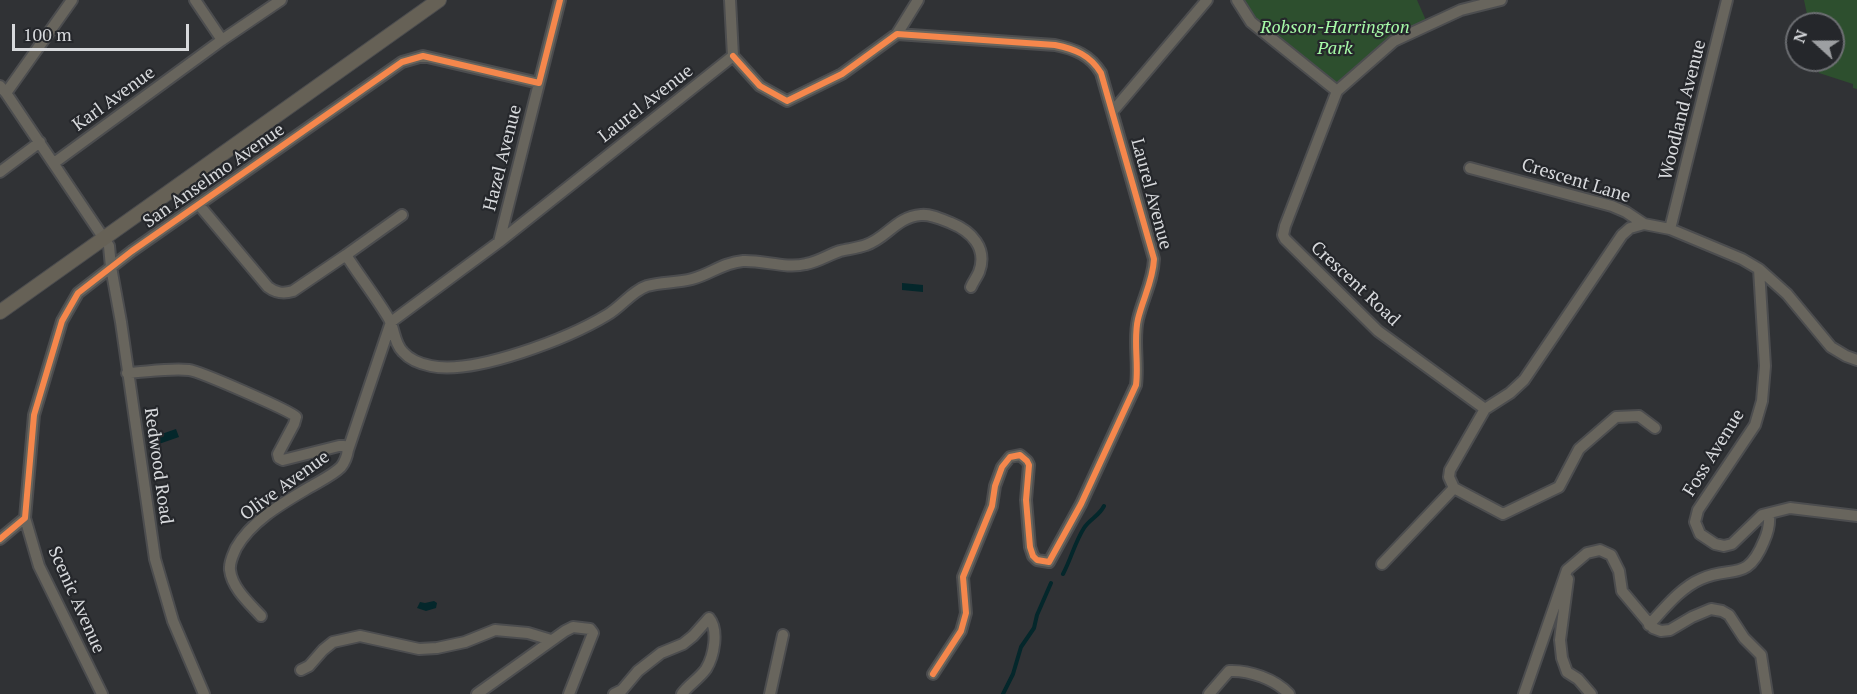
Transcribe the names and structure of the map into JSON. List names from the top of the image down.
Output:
{
  "streets": {
    "street": [
      "Karl Avenue",
      "Laurel Avenue",
      "Woodland Avenue",
      "Hazel Avenue",
      "San Anselmo Avenue",
      "Crescent Lane",
      "Crescent Road",
      "Foss Avenue",
      "Redwood Road",
      "Olive Avenue",
      "Scenic Avenue"
    ]
  },
  "crossings": [
    ["Laurel Avenue", "Hazel Avenue"],
    ["Woodland Avenue", "Crescent Lane"],
    ["Hazel Avenue", "San Anselmo Avenue"],
    ["San Anselmo Avenue", "Redwood Road"],
    ["San Anselmo Avenue", "Scenic Avenue"],
    ["Crescent Lane", "Foss Avenue"],
    ["Redwood Road", "Olive Avenue"]
  ],
  "parks": ["Robson-Harrington Park"],
  "scale_bar": "100 m",
  "north": "left"
}
